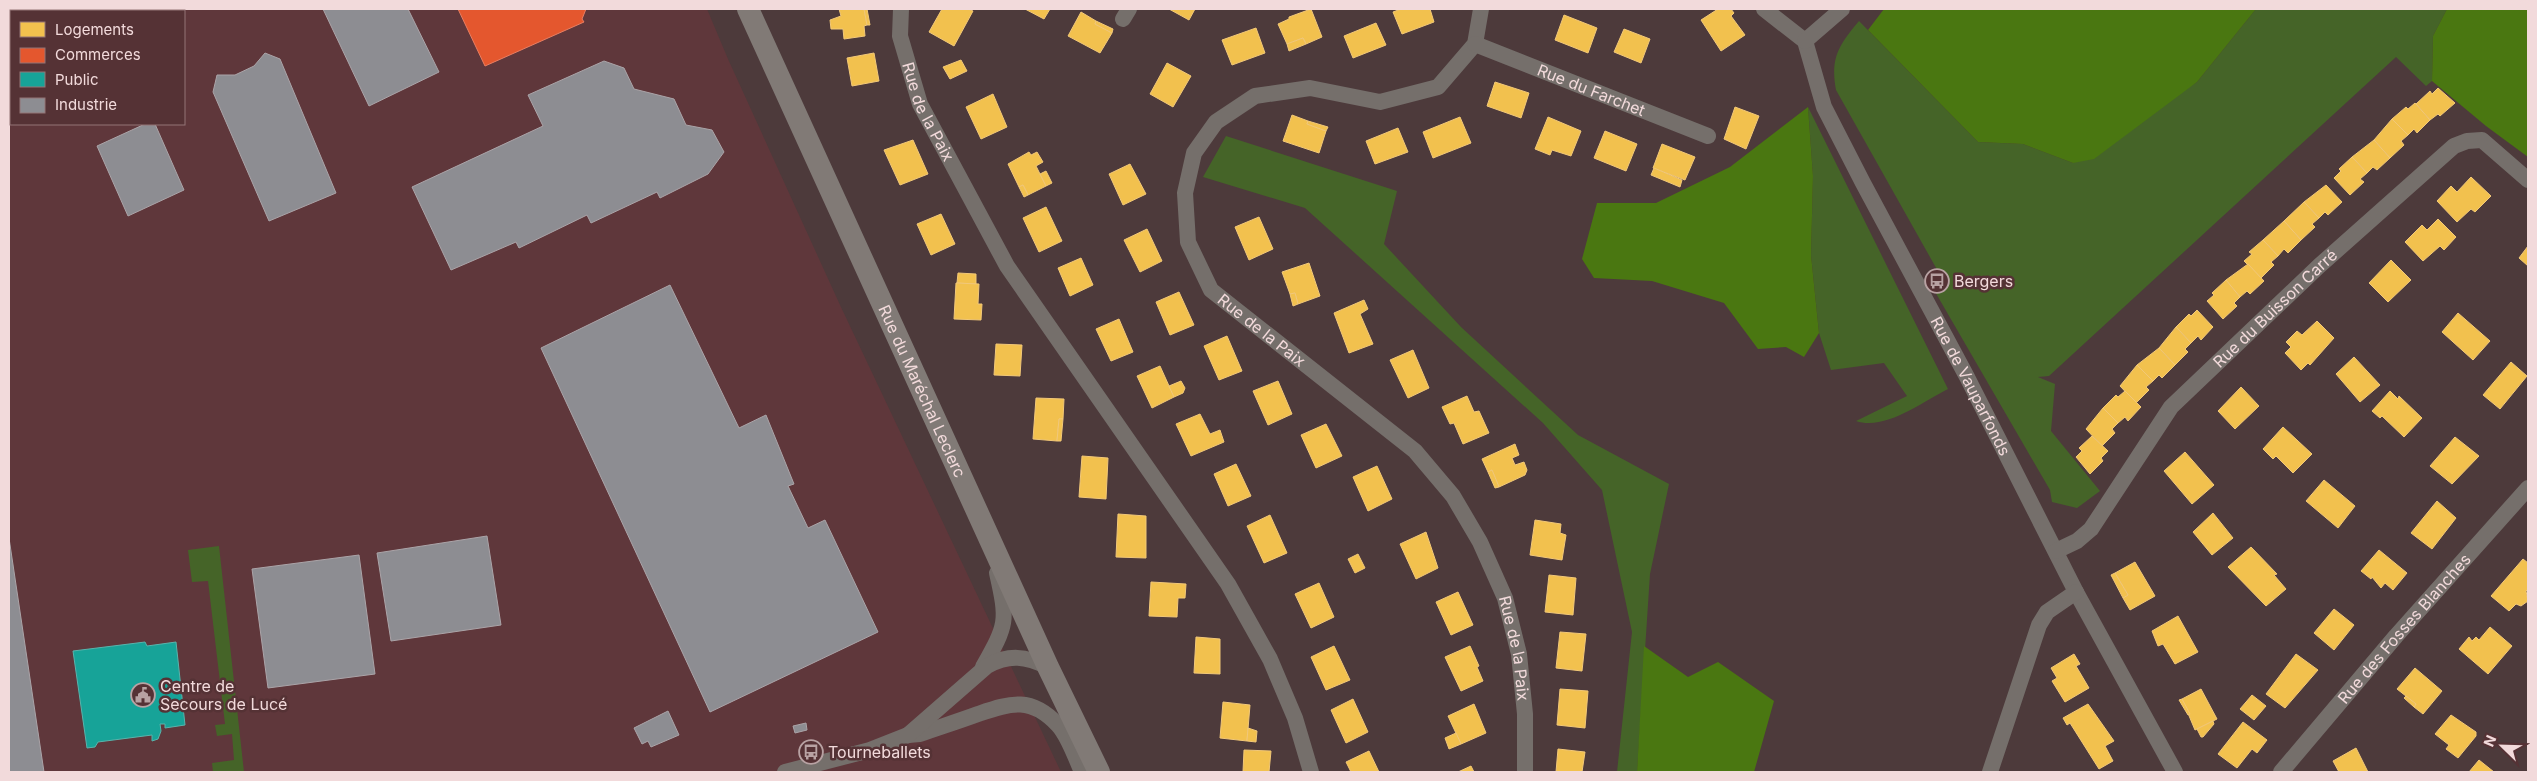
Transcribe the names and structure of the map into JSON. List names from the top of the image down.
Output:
{
  "streets": {
    "main road": ["Rue du Maréchal Leclerc"],
    "street": [
      "Rue du Farchet",
      "Rue de la Paix",
      "Rue du Buisson Carré",
      "Rue de Vauparfonds",
      "Rue des Fosses Blanches"
    ]
  },
  "crossings": [
    ["Rue du Farchet", "Rue de la Paix"],
    ["Rue du Buisson Carré", "Rue de Vauparfonds"]
  ],
  "places": {
    "bus stop": ["Bergers", "Tourneballets"],
    "public building": ["Centre de Secours de Lucé"]
  },
  "legend": [
    "Logements",
    "Commerces",
    "Public",
    "Industrie"
  ],
  "north": "top left"
}
